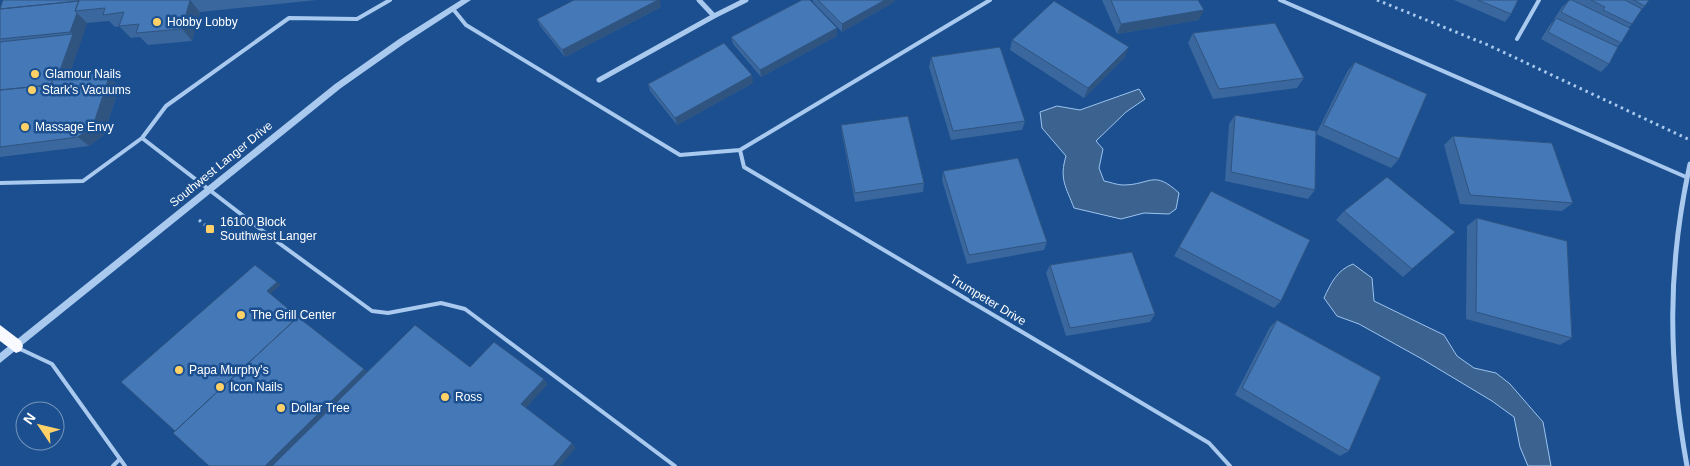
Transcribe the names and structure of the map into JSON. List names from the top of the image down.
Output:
{
  "streets": {
    "street": ["Southwest Langer Drive"],
    "lane": ["Trumpeter Drive"]
  },
  "places": {
    "other": [
      "Hobby Lobby",
      "Glamour Nails",
      "Stark's Vacuums",
      "Massage Envy",
      "The Grill Center",
      "Papa Murphy's",
      "Icon Nails",
      "Ross",
      "Dollar Tree"
    ],
    "transit": ["16100 Block Southwest Langer"]
  },
  "north": "top left"
}
